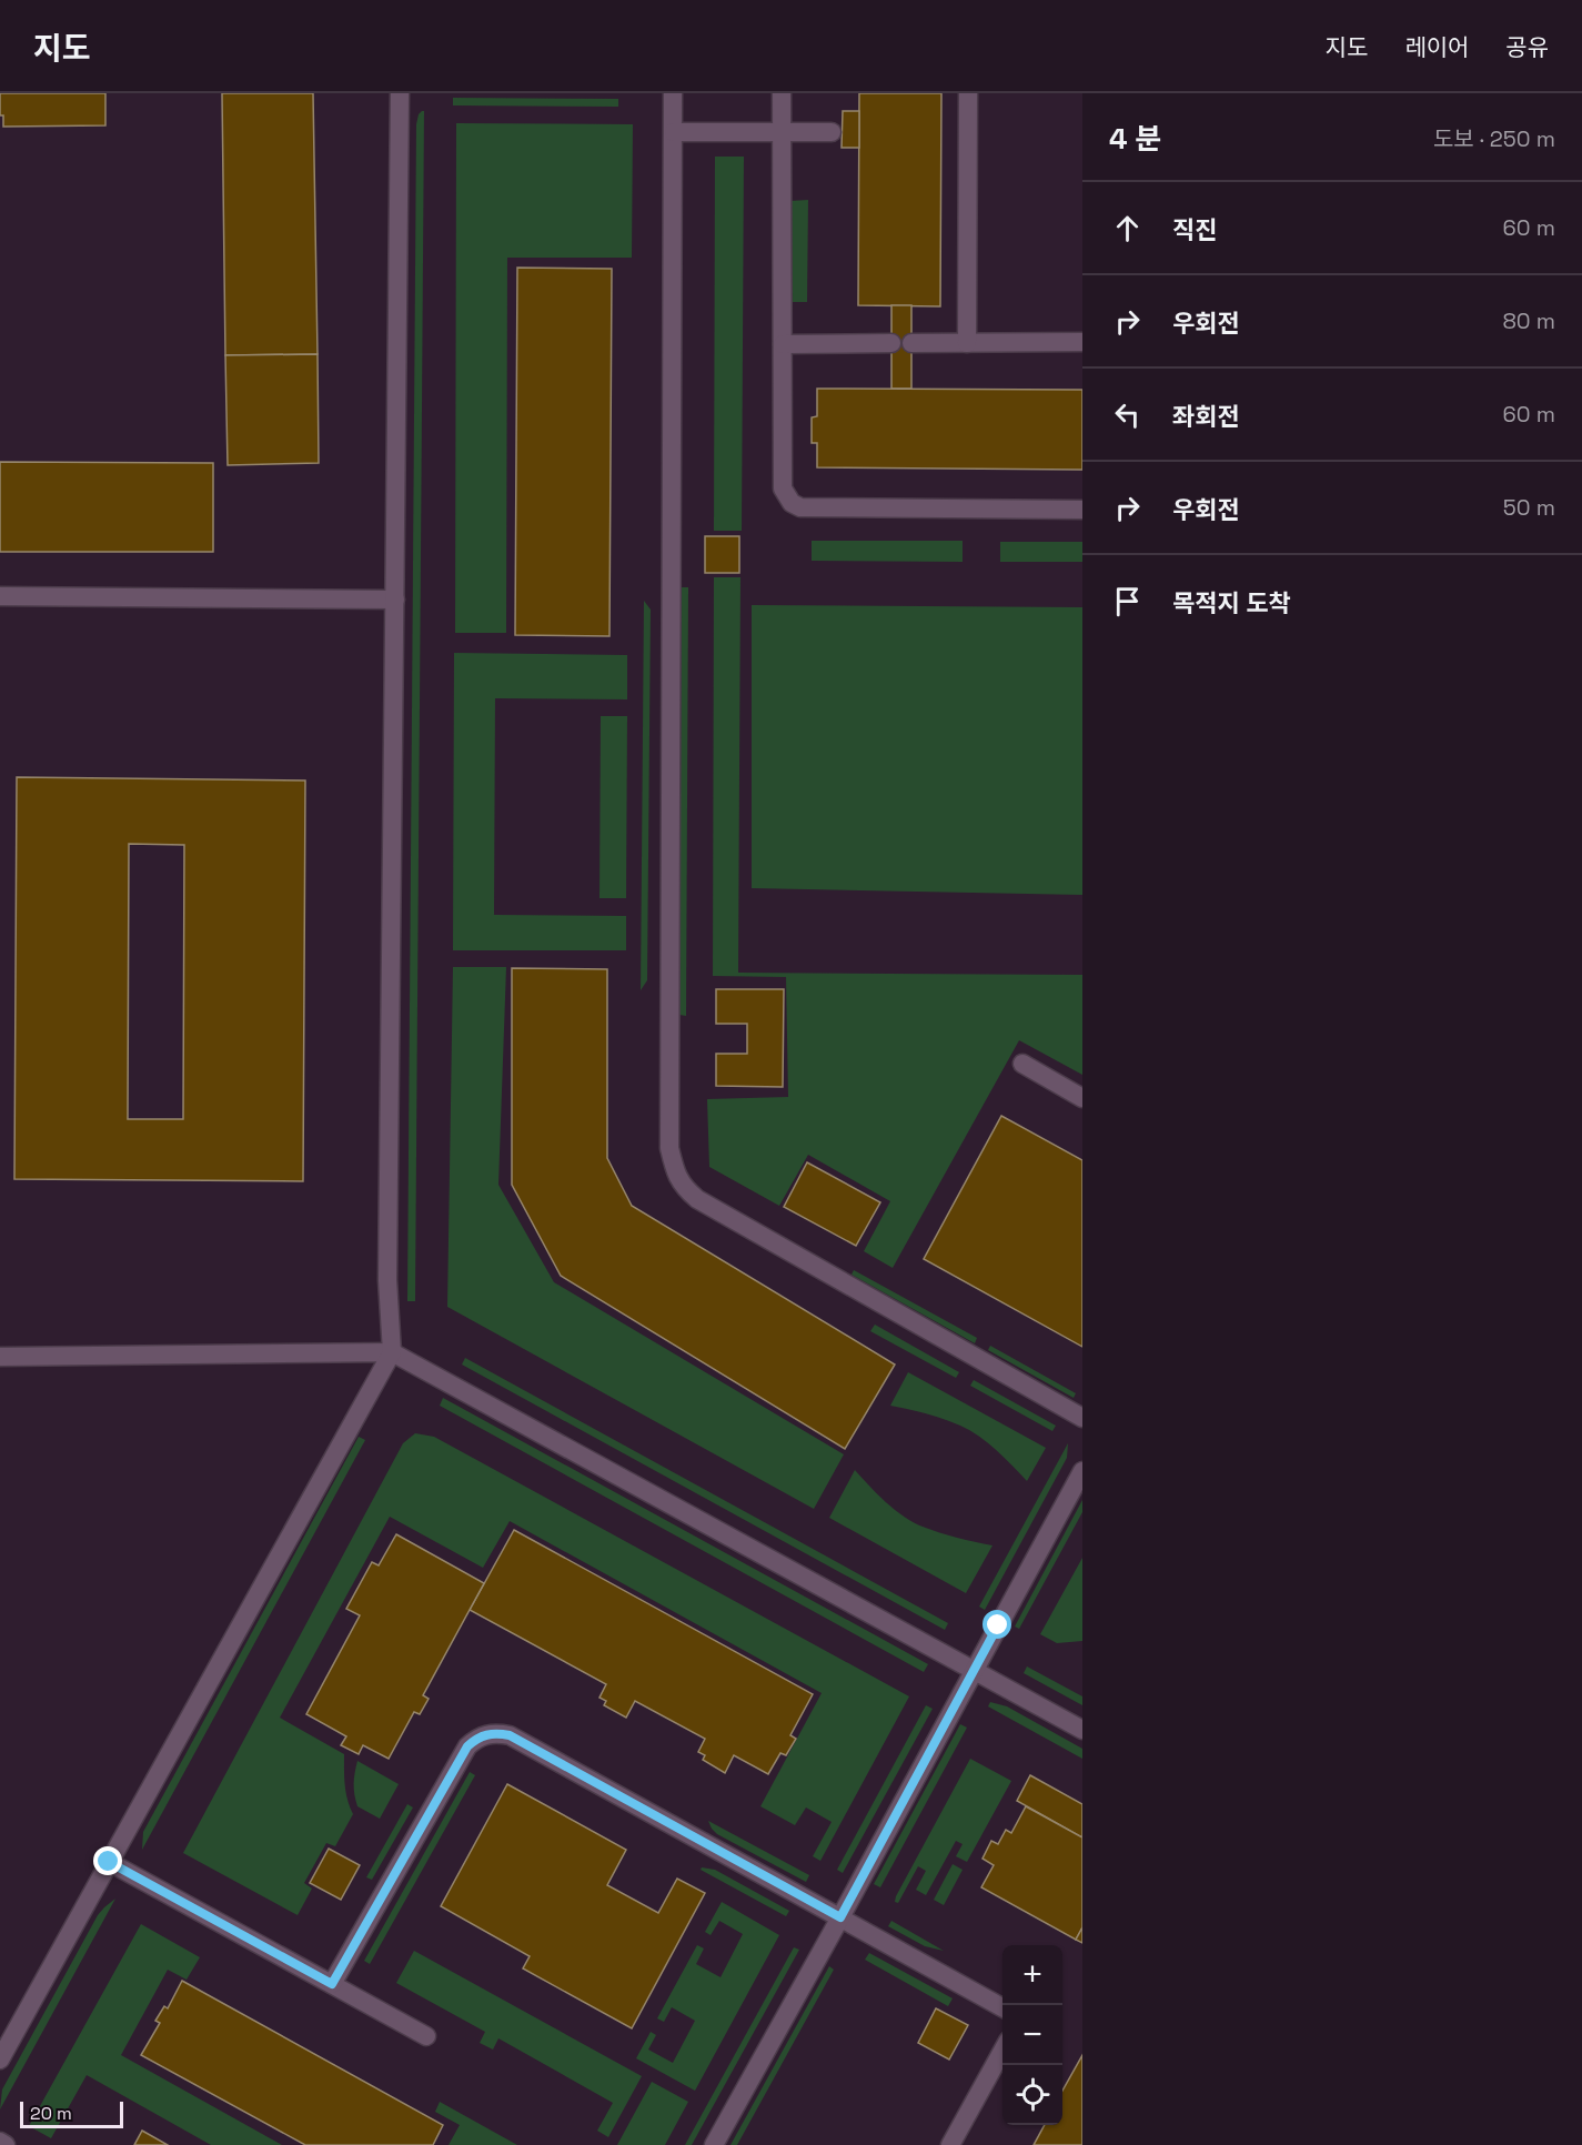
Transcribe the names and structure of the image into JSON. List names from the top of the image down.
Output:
{
  "scale_bar": "20 m",
  "page": {
    "header": "지도",
    "nav": ["지도", "레이어", "공유"],
    "heading": ["4 분", "도보 · 250 m"],
    "list": [
      ["직진", "60 m"],
      ["우회전", "80 m"],
      ["좌회전", "60 m"],
      ["우회전", "50 m"],
      "목적지 도착"
    ],
    "map_buttons": ["+", "−"],
    "scale": "20 m"
  }
}
